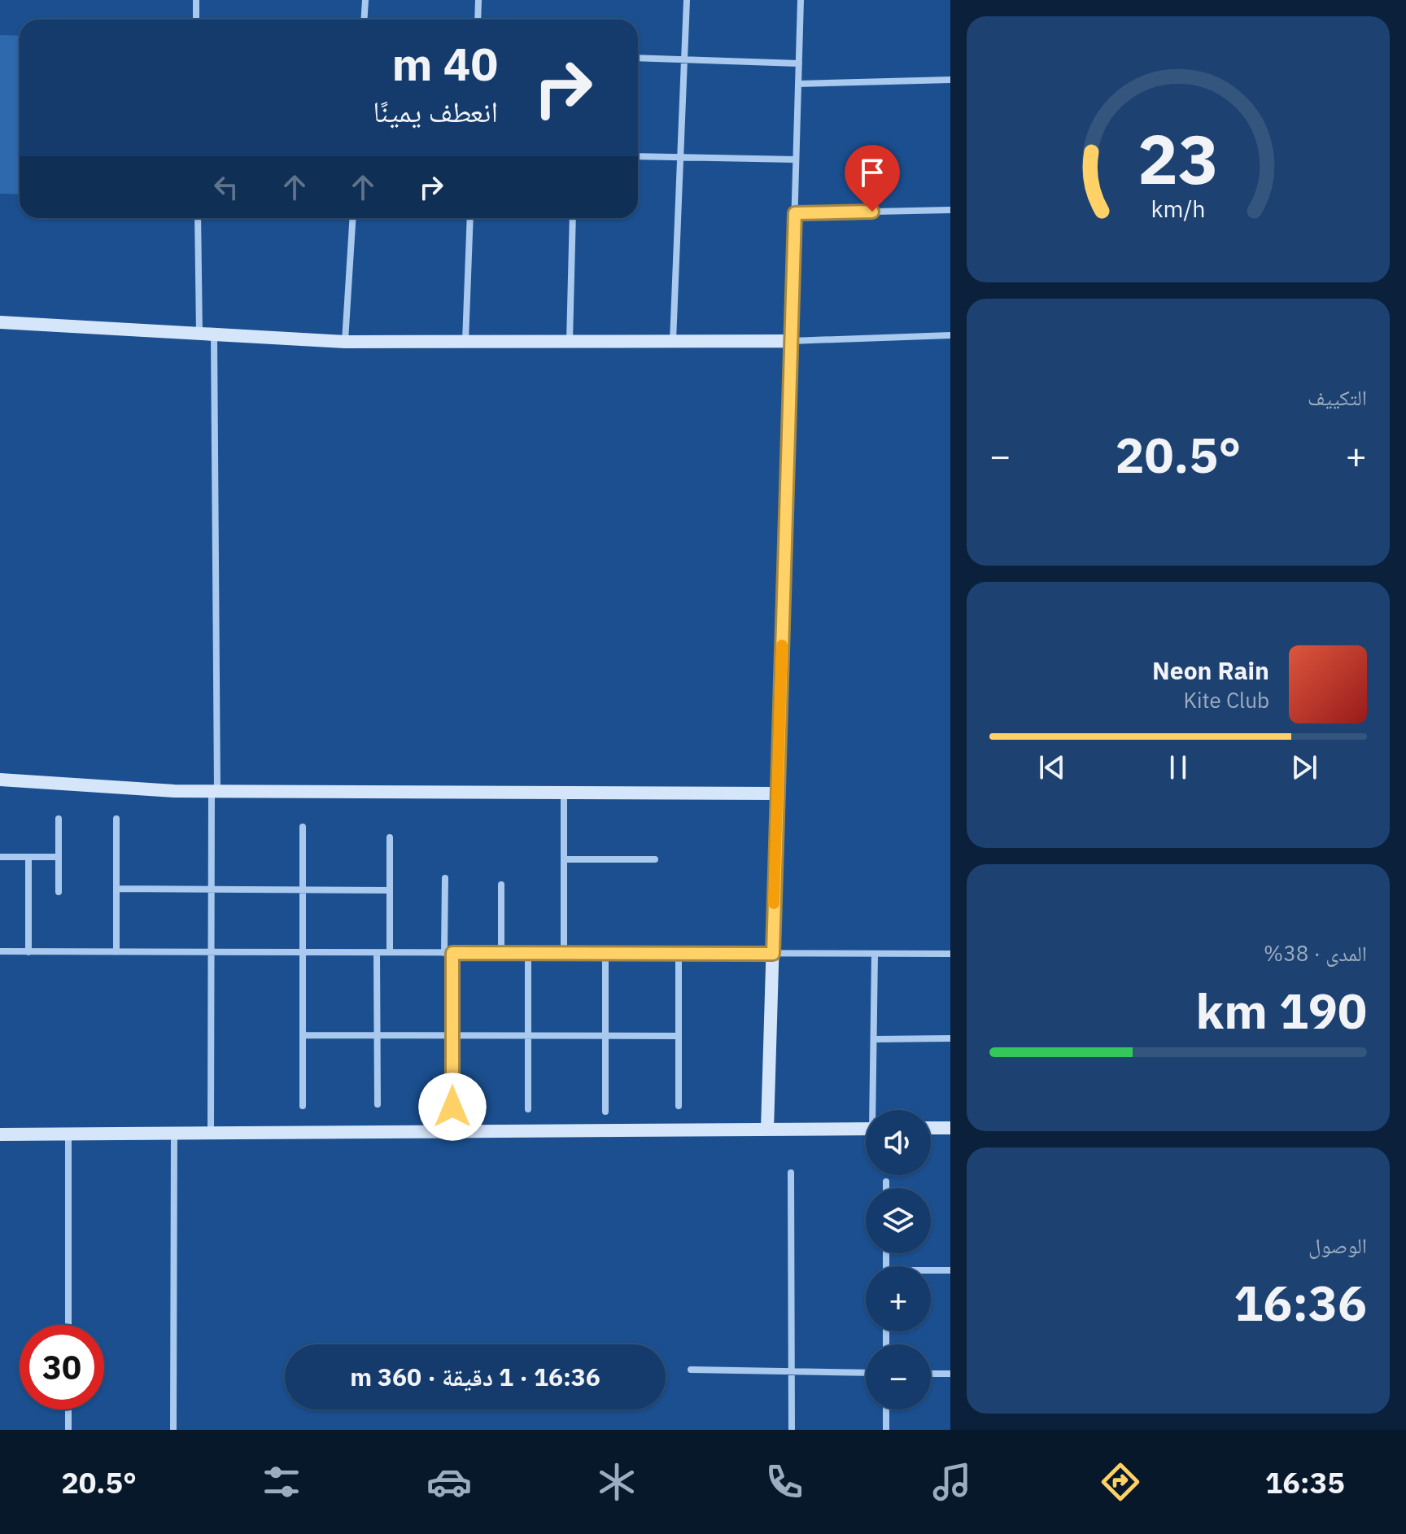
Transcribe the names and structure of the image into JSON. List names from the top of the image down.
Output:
{
  "page": {
    "turn": ["40 m", "انعطف يمينًا"],
    "tile": [
      "التكييف",
      ["المدى · 38%", "190 km"],
      ["الوصول", "16:36"]
    ],
    "heat": ["−", "20.5°", "+"],
    "song": ["Neon Rain", "Kite Club"],
    "map_buttons": ["+", "−"],
    "limit": "30",
    "trip": "16:36 · 1 دقيقة · 360 m",
    "tabs": ["16:35", "20.5°"],
    "gauge": ["23", "km/h"]
  }
}
